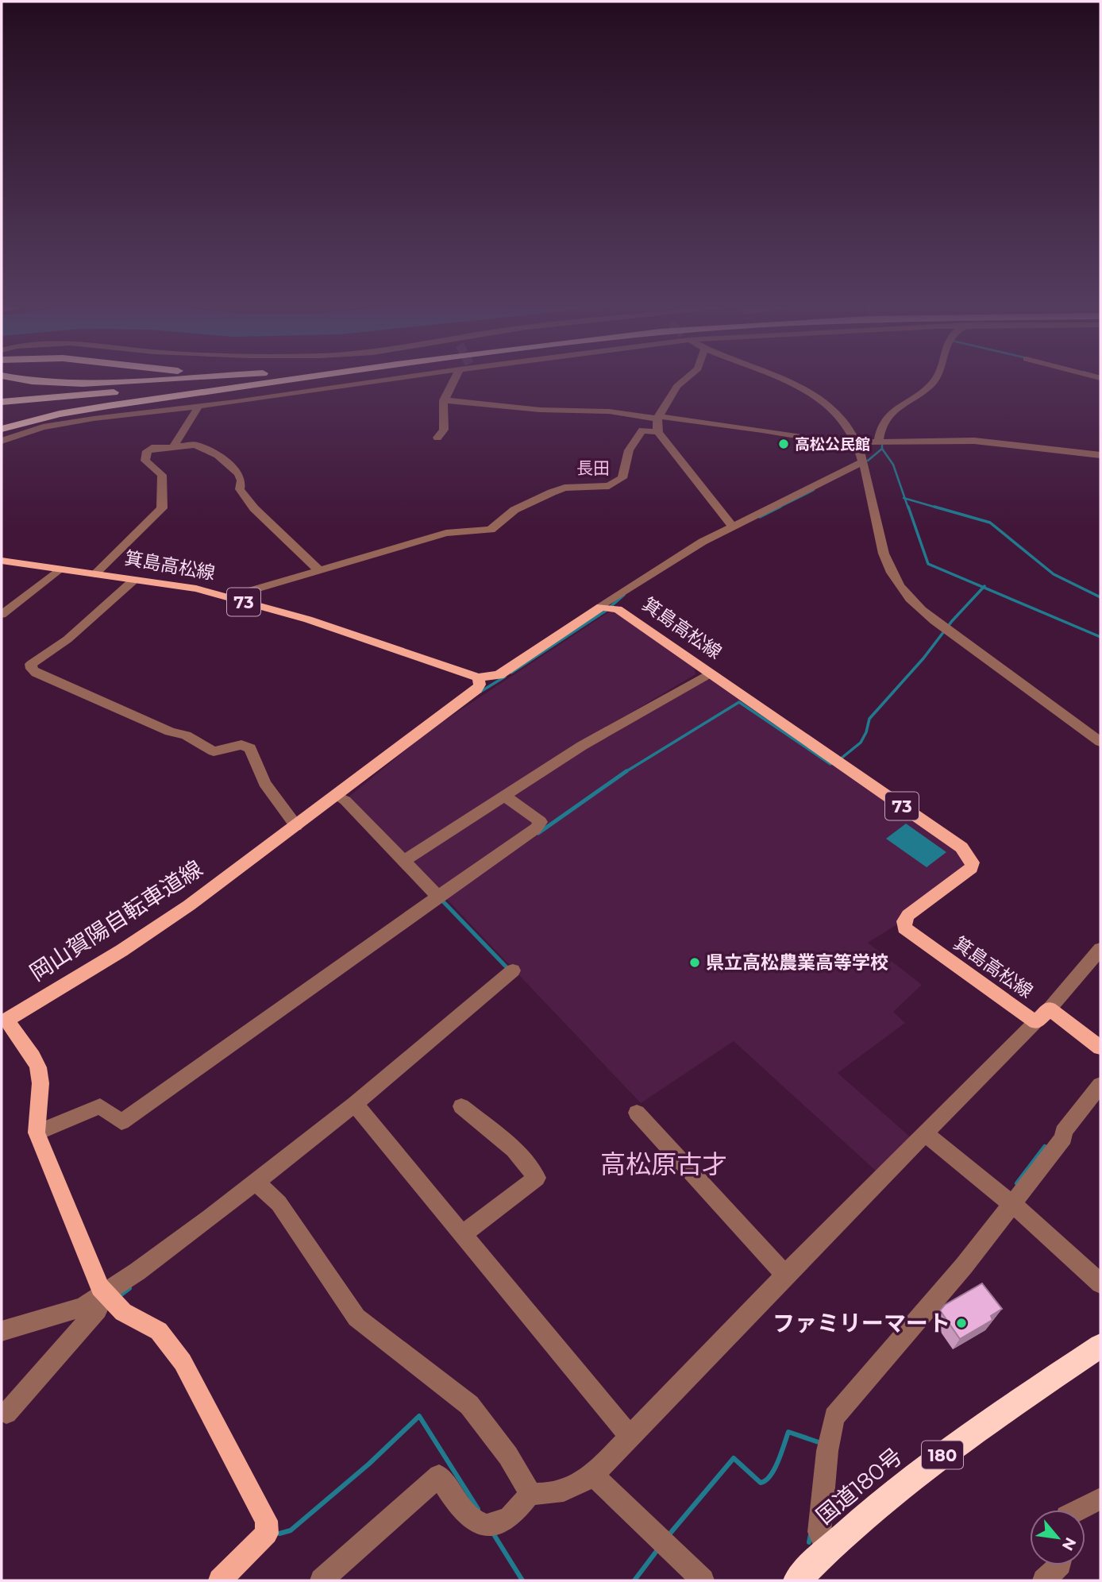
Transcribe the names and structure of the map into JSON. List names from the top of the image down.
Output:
{
  "streets": {
    "highway": ["180", "国道180号"],
    "main road": ["箕島高松線", "73", "岡山賀陽自転車道線"]
  },
  "crossings": [
    ["箕島高松線", "岡山賀陽自転車道線"]
  ],
  "districts": ["長田", "高松原古才"],
  "places": ["高松公民館", "県立高松農業高等学校", "ファミリーマート"],
  "north": "bottom right"
}
